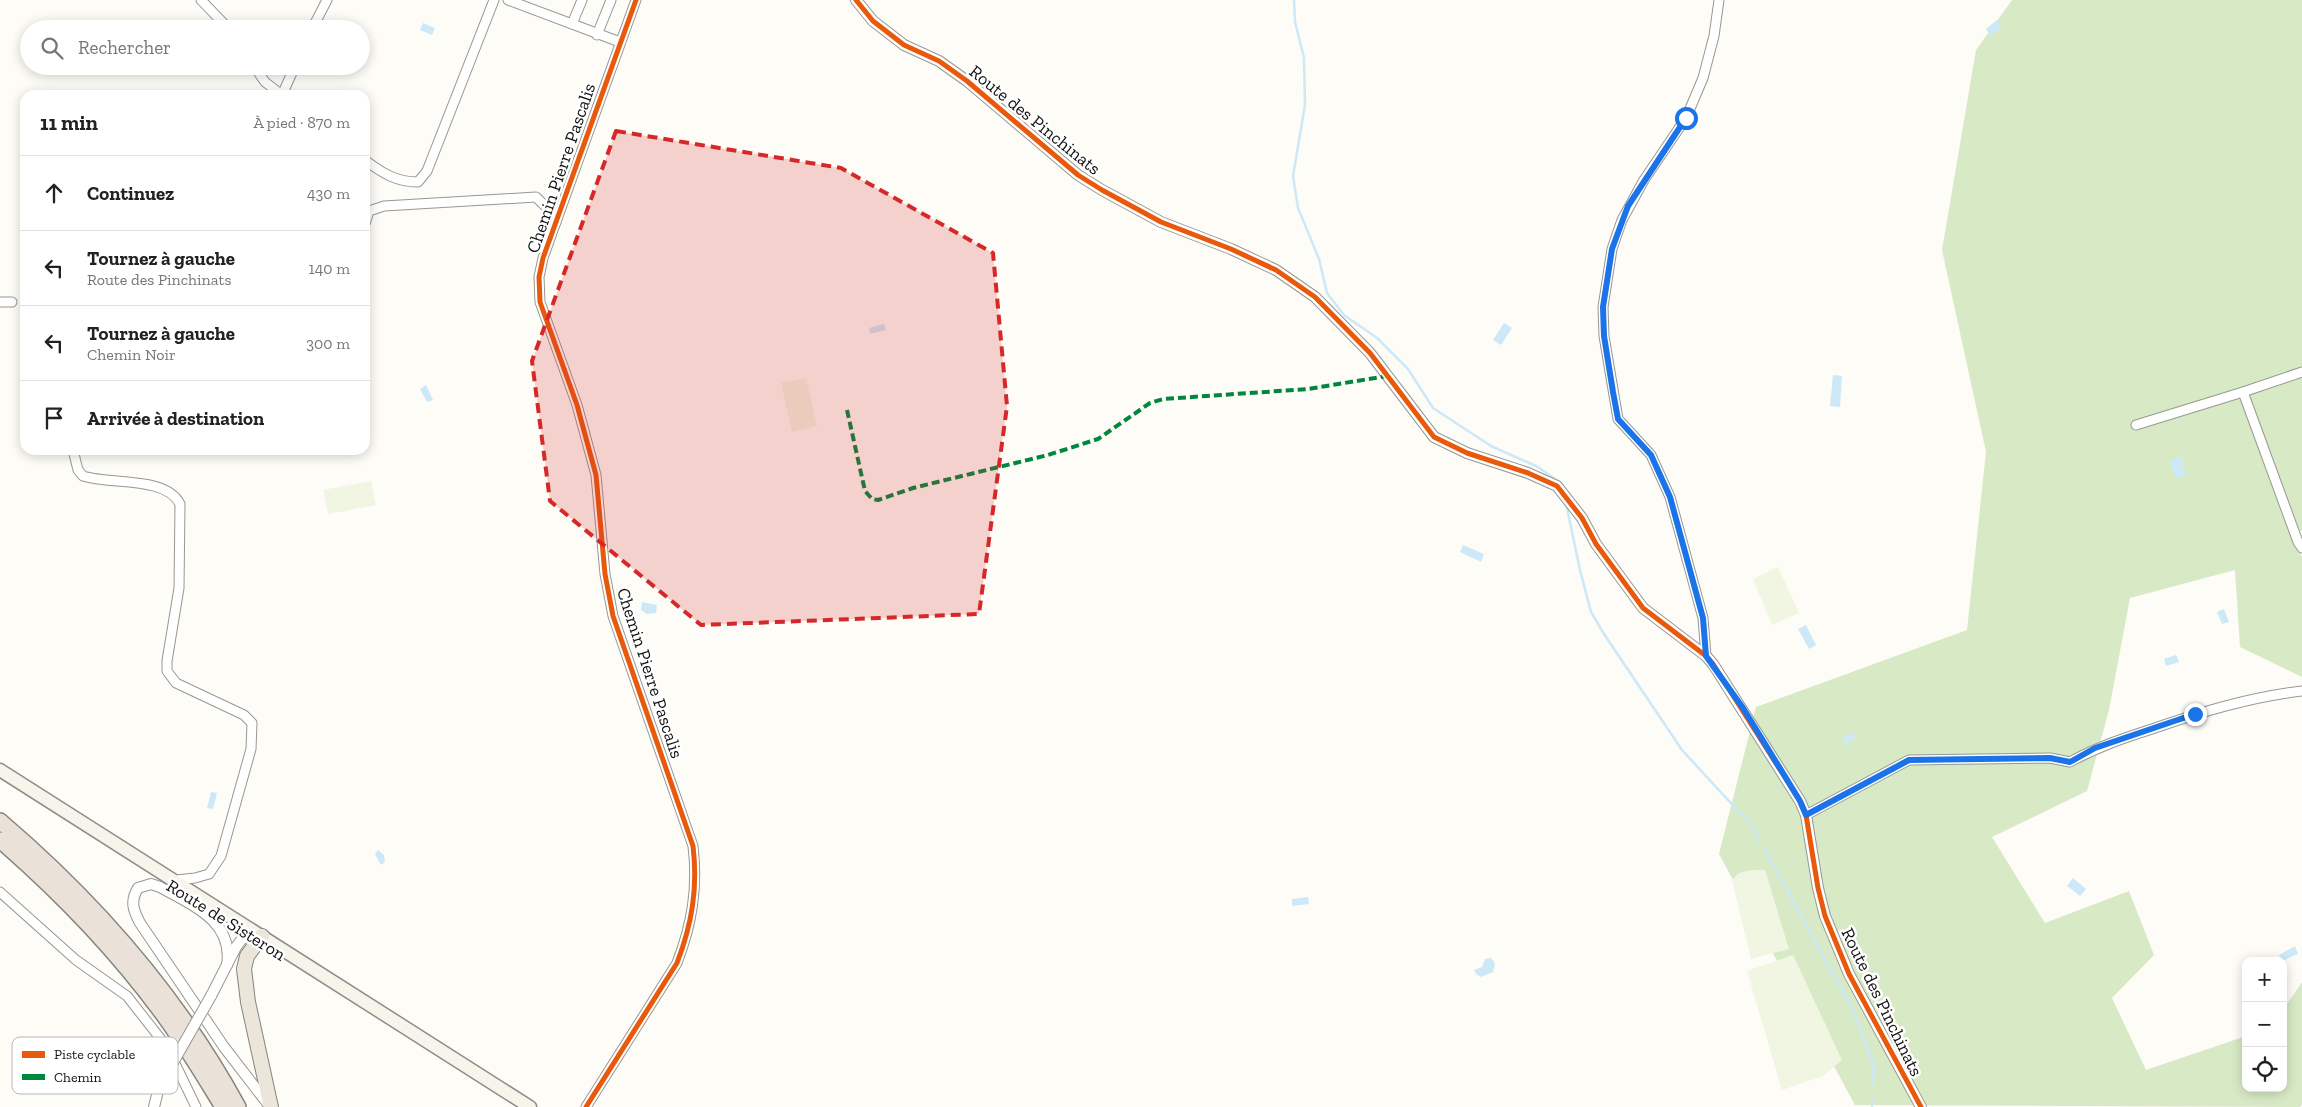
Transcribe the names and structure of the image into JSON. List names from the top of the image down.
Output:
{
  "streets": {
    "main road": ["Route de Sisteron"],
    "street": ["Route des Pinchinats", "Chemin Pierre Pascalis"]
  },
  "legend": ["Piste cyclable", "Chemin"],
  "page": {
    "search": "Rechercher",
    "heading": ["11 min", "À pied · 870 m"],
    "list": [
      ["Continuez", "430 m"],
      ["Tournez à gauche", "Route des Pinchinats", "140 m"],
      ["Tournez à gauche", "Chemin Noir", "300 m"],
      "Arrivée à destination"
    ],
    "map_buttons": ["+", "−"]
  }
}
